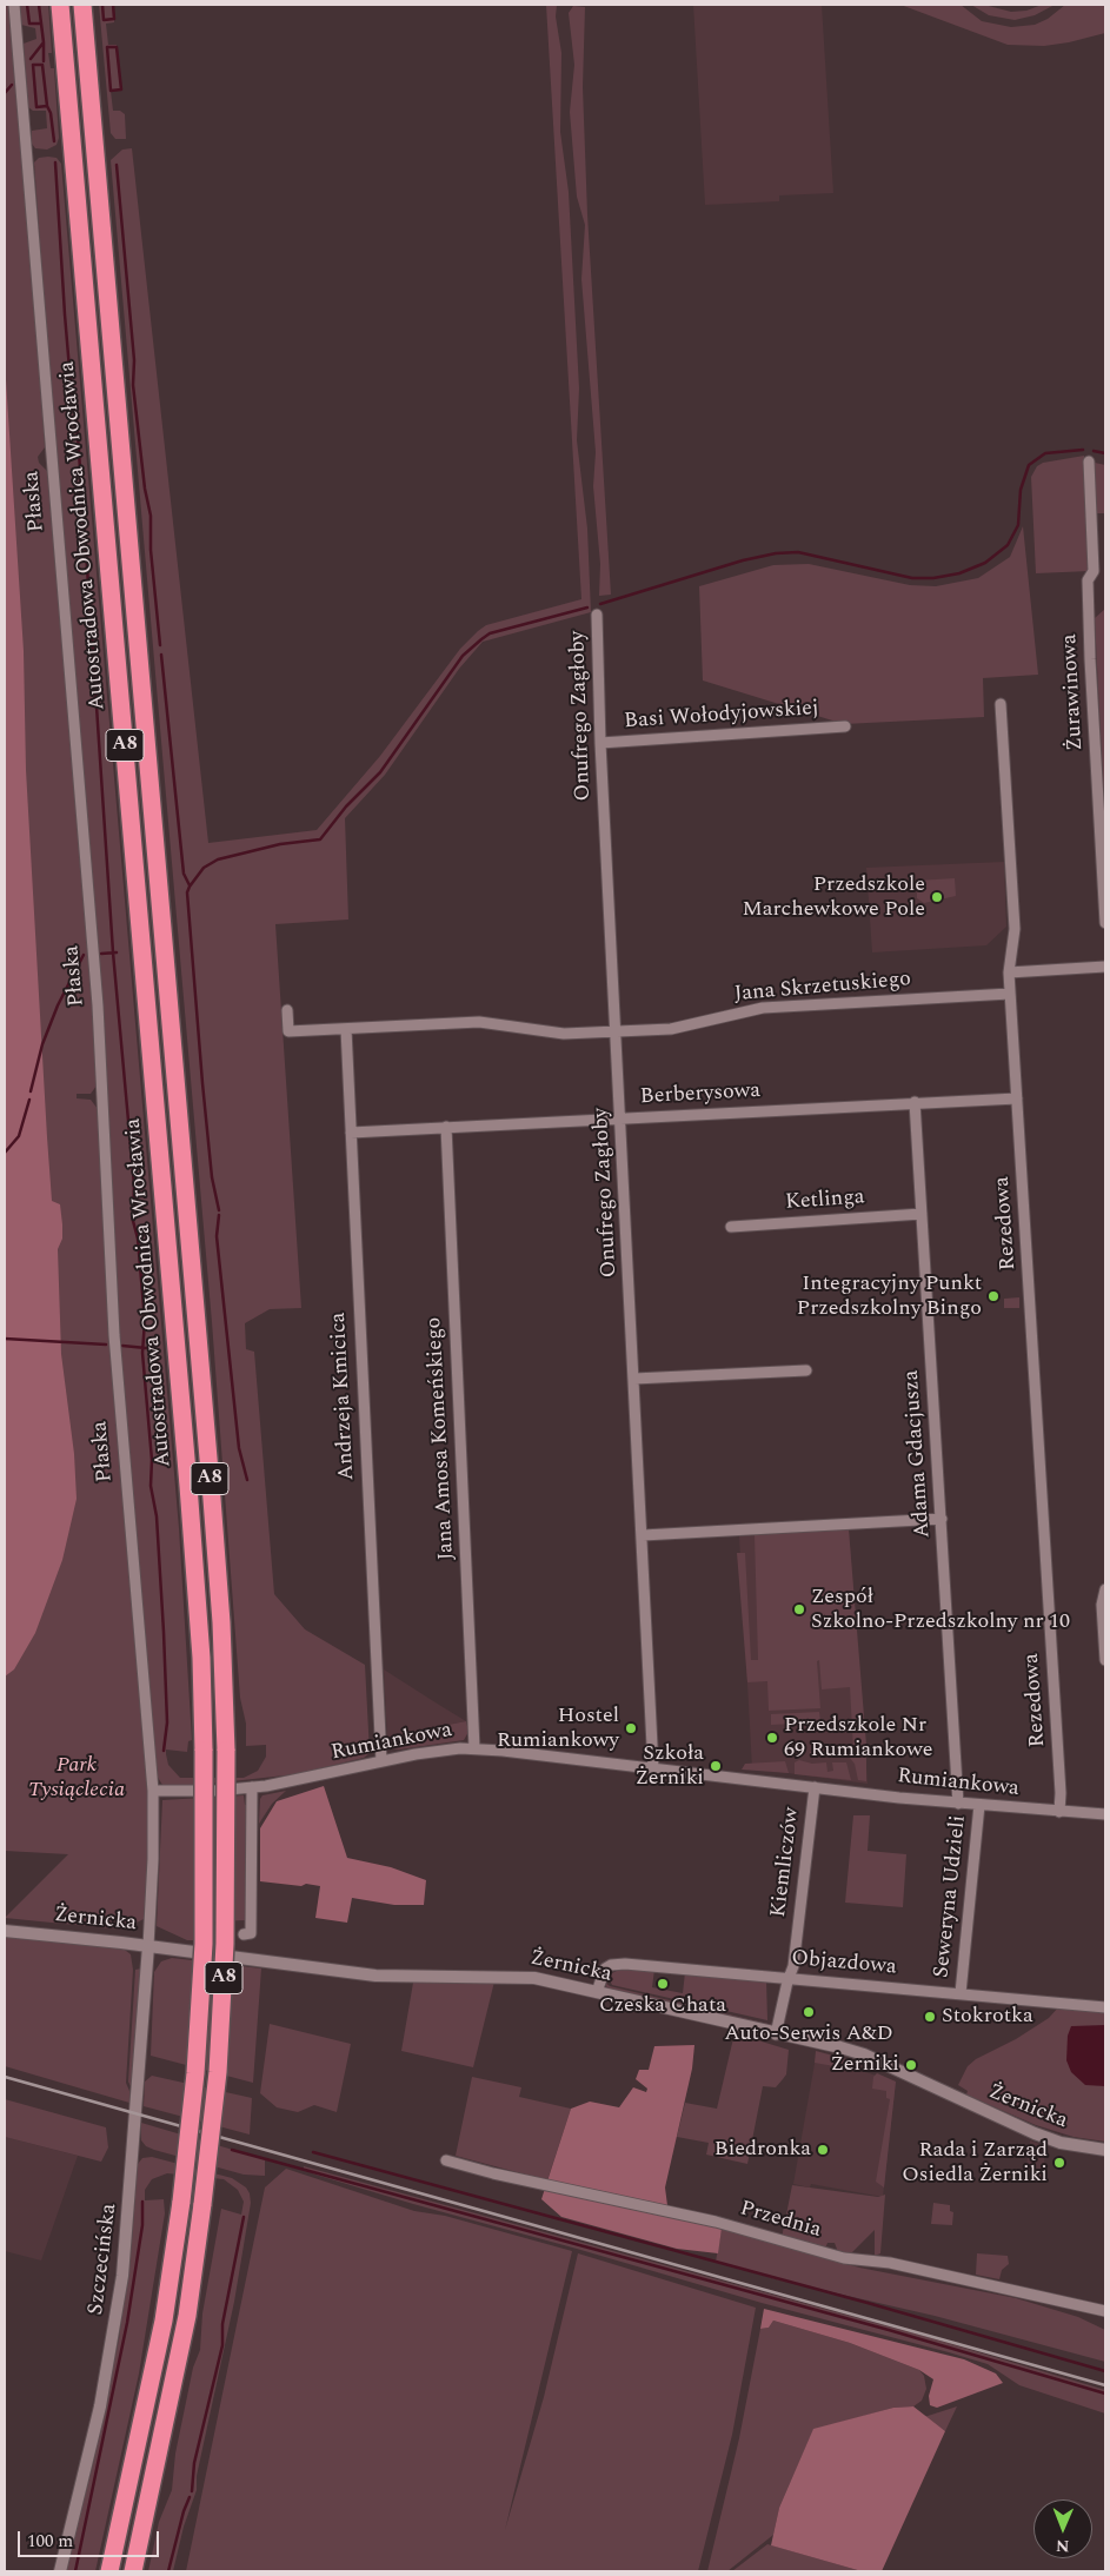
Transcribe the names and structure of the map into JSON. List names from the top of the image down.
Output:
{
  "streets": {
    "highway": ["Autostradowa Obwodnica Wrocławia", "A8"],
    "street": [
      "Płaska",
      "Żurawinowa",
      "Onufrego Zagłoby",
      "Basi Wołodyjowskiej",
      "Jana Skrzetuskiego",
      "Berberysowa",
      "Ketlinga",
      "Rezedowa",
      "Andrzeja Kmicica",
      "Jana Amosa Komeńskiego",
      "Adama Gdacjusza",
      "Rumiankowa",
      "Kiemliczów",
      "Seweryna Udzieli",
      "Żernicka",
      "Objazdowa",
      "Przednia",
      "Szczecińska"
    ]
  },
  "crossings": [
    ["Płaska", "Rumiankowa"],
    ["Płaska", "Żernicka"],
    ["Płaska", "Szczecińska"],
    ["Onufrego Zagłoby", "Basi Wołodyjowskiej"],
    ["Onufrego Zagłoby", "Jana Skrzetuskiego"],
    ["Onufrego Zagłoby", "Berberysowa"],
    ["Onufrego Zagłoby", "Rumiankowa"],
    ["Jana Skrzetuskiego", "Rezedowa"],
    ["Jana Skrzetuskiego", "Andrzeja Kmicica"],
    ["Berberysowa", "Rezedowa"],
    ["Berberysowa", "Andrzeja Kmicica"],
    ["Berberysowa", "Jana Amosa Komeńskiego"],
    ["Berberysowa", "Adama Gdacjusza"],
    ["Ketlinga", "Adama Gdacjusza"],
    ["Rezedowa", "Rumiankowa"],
    ["Andrzeja Kmicica", "Rumiankowa"],
    ["Jana Amosa Komeńskiego", "Rumiankowa"],
    ["Adama Gdacjusza", "Rumiankowa"],
    ["Rumiankowa", "Kiemliczów"],
    ["Rumiankowa", "Seweryna Udzieli"],
    ["Kiemliczów", "Żernicka"],
    ["Kiemliczów", "Objazdowa"],
    ["Seweryna Udzieli", "Objazdowa"],
    ["Żernicka", "Objazdowa"],
    ["Żernicka", "Szczecińska"]
  ],
  "parks": ["Park Tysiąclecia"],
  "places": [
    "Przedszkole Marchewkowe Pole",
    "Integracyjny Punkt Przedszkolny Bingo",
    "Zespół Szkolno-Przedszkolny nr 10",
    "Hostel Rumiankowy",
    "Przedszkole Nr 69 Rumiankowe",
    "Szkoła Żerniki",
    "Czeska Chata",
    "Auto-Serwis A&D",
    "Stokrotka",
    "Żerniki",
    "Biedronka",
    "Rada i Zarząd Osiedla Żerniki"
  ],
  "scale_bar": "100 m",
  "north": "bottom"
}
